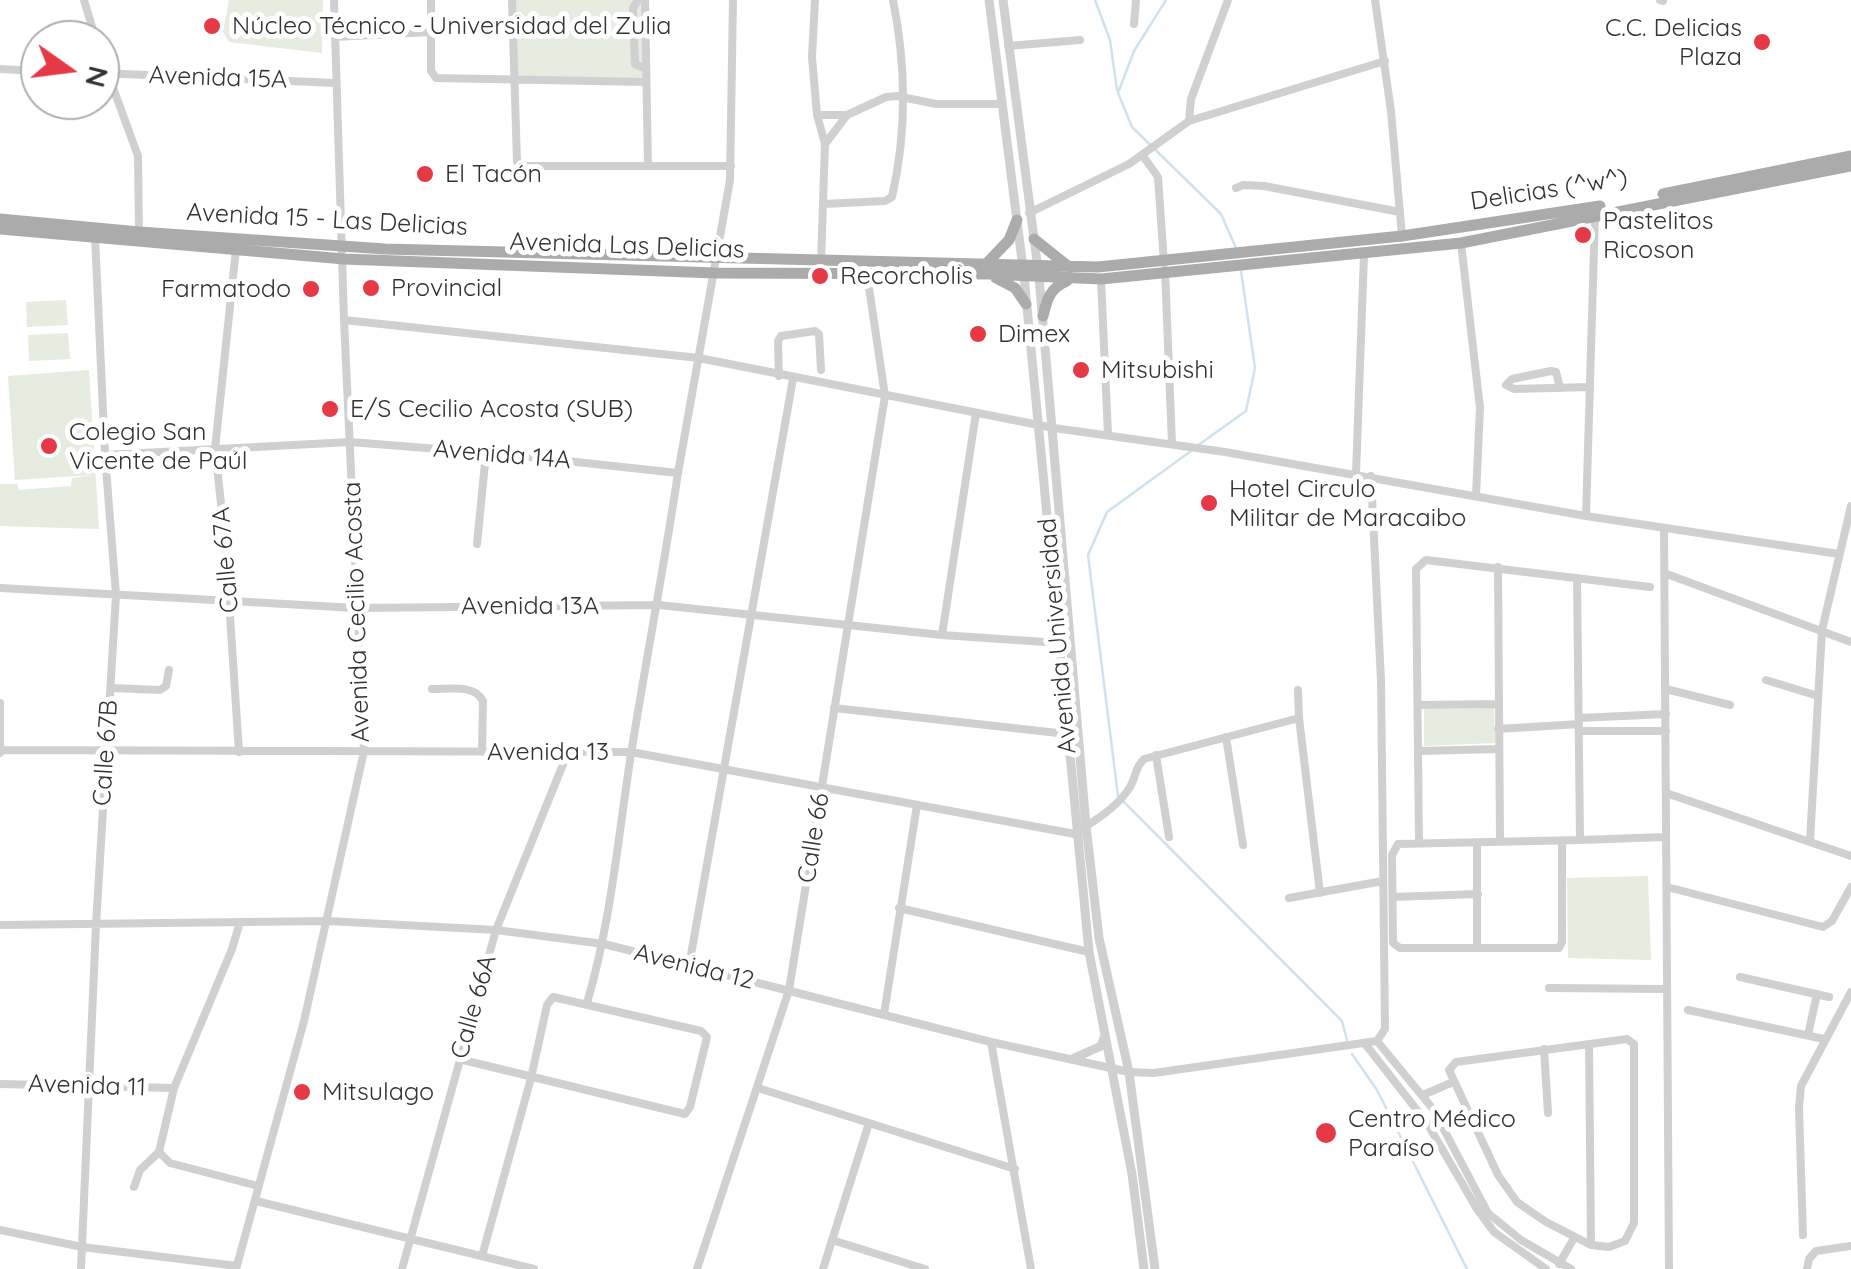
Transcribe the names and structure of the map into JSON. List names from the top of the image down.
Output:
{
  "streets": {
    "main road": ["Delicias (^w^)", "Avenida 15 - Las Delicias", "Avenida Las Delicias"],
    "street": [
      "Avenida 15A",
      "Avenida 14A",
      "Calle 67A",
      "Avenida 13A",
      "Avenida Cecilio Acosta",
      "Avenida Universidad",
      "Avenida 13",
      "Calle 67B",
      "Calle 66",
      "Avenida 12",
      "Calle 66A",
      "Avenida 11"
    ]
  },
  "crossings": [
    ["Avenida 15A", "Avenida Cecilio Acosta"],
    ["Delicias (^w^)", "Avenida Las Delicias"],
    ["Avenida 15 - Las Delicias", "Avenida Las Delicias"],
    ["Avenida 15 - Las Delicias", "Avenida Cecilio Acosta"],
    ["Avenida Las Delicias", "Calle 67A"],
    ["Avenida Las Delicias", "Avenida Cecilio Acosta"],
    ["Avenida Las Delicias", "Avenida Universidad"],
    ["Avenida Las Delicias", "Calle 67B"],
    ["Avenida Las Delicias", "Calle 66"],
    ["Avenida 14A", "Calle 67A"],
    ["Avenida 14A", "Avenida Cecilio Acosta"],
    ["Avenida 14A", "Calle 67B"],
    ["Calle 67A", "Avenida 13A"],
    ["Calle 67A", "Avenida 13"],
    ["Avenida 13A", "Avenida Cecilio Acosta"],
    ["Avenida 13A", "Avenida Universidad"],
    ["Avenida 13A", "Calle 67B"],
    ["Avenida 13A", "Calle 66"],
    ["Avenida Cecilio Acosta", "Avenida 13"],
    ["Avenida Cecilio Acosta", "Avenida 12"],
    ["Avenida Universidad", "Avenida 13"],
    ["Avenida Universidad", "Avenida 12"],
    ["Avenida 13", "Calle 67B"],
    ["Avenida 13", "Calle 66"],
    ["Avenida 13", "Calle 66A"],
    ["Calle 67B", "Avenida 12"],
    ["Calle 67B", "Avenida 11"],
    ["Calle 66", "Avenida 12"],
    ["Avenida 12", "Calle 66A"]
  ],
  "places": [
    "Núcleo Técnico - Universidad del Zulia",
    "C.C. Delicias Plaza",
    "El Tacón",
    "Pastelitos Ricoson",
    "Recorcholis",
    "Provincial",
    "Farmatodo",
    "Dimex",
    "Mitsubishi",
    "E/S Cecilio Acosta (SUB)",
    "Colegio San Vicente de Paúl",
    "Hotel Circulo Militar de Maracaibo",
    "Mitsulago",
    "Centro Médico Paraíso"
  ],
  "north": "right"
}
